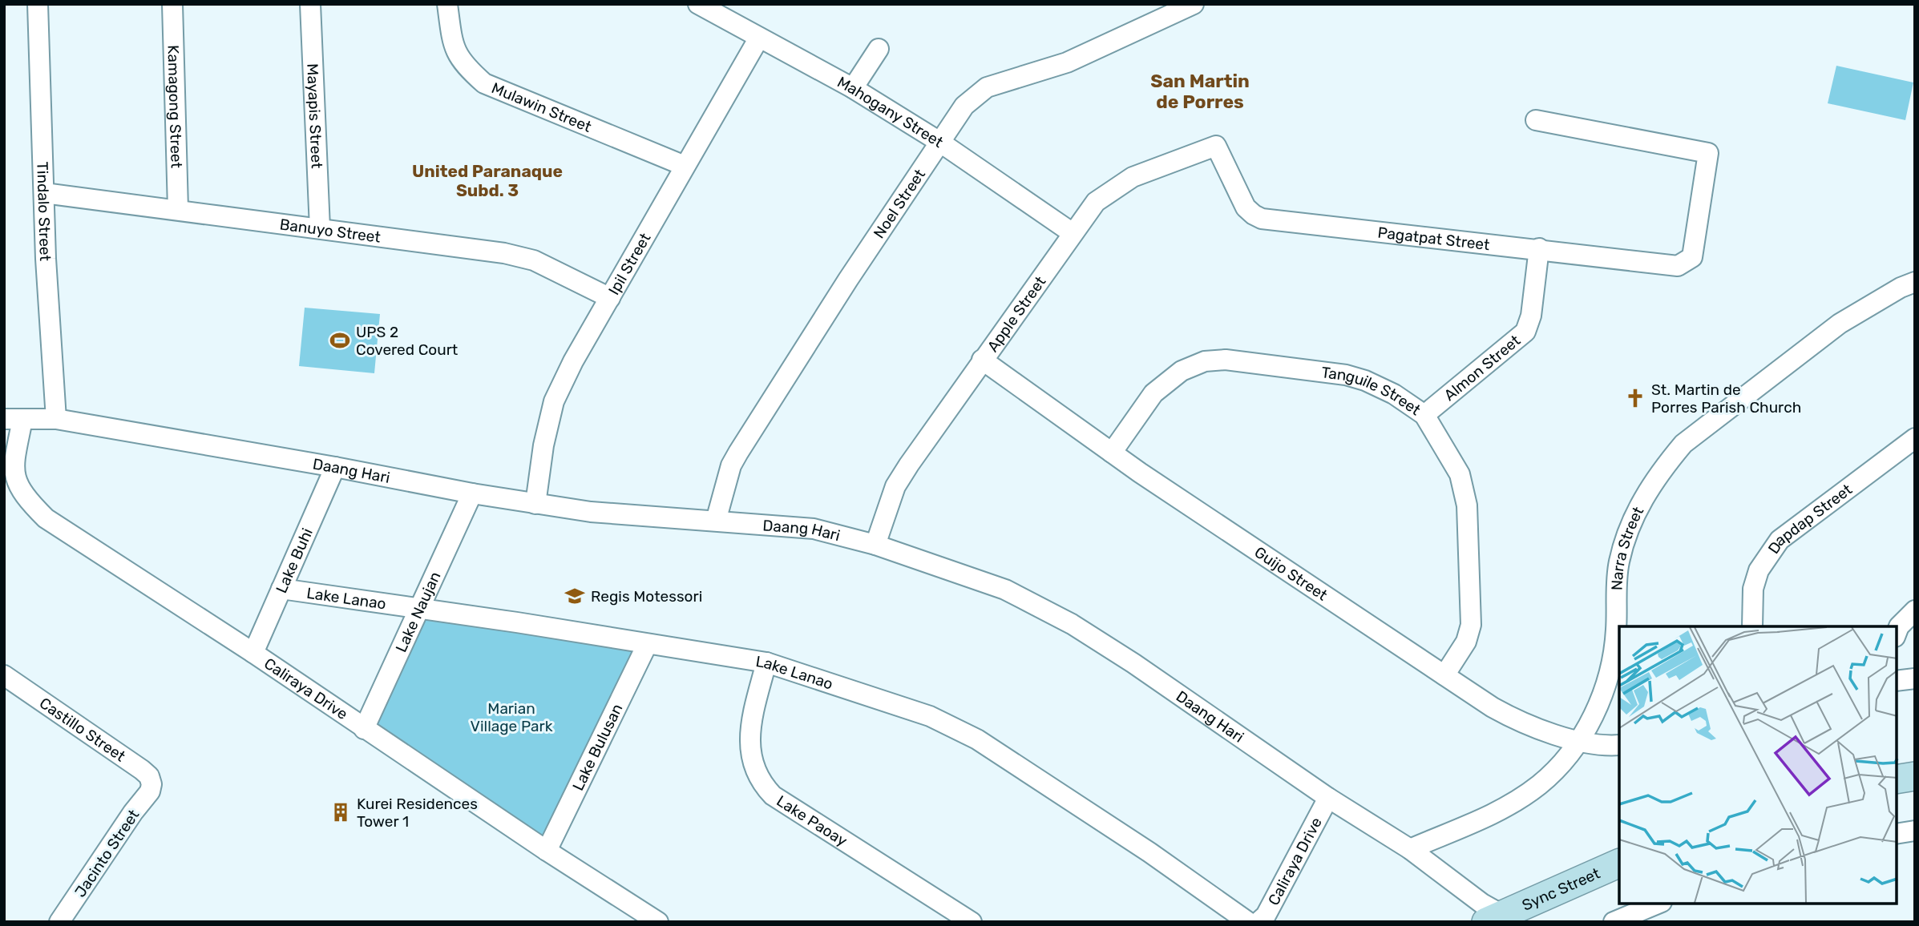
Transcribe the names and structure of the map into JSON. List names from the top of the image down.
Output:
{
  "streets": {
    "main road": ["Sync Street"],
    "street": [
      "Kamagong Street",
      "Mulawin Street",
      "Mahogany Street",
      "Mayapis Street",
      "Noel Street",
      "Tindalo Street",
      "Banuyo Street",
      "Pagatpat Street",
      "Ipil Street",
      "Apple Street",
      "Almon Street",
      "Tanguile Street",
      "Daang Hari",
      "Dapdap Street",
      "Narra Street",
      "Lake Buhi",
      "Guijo Street",
      "Lake Lanao",
      "Lake Naujan",
      "Caliraya Drive",
      "Castillo Street",
      "Lake Bulusan",
      "Lake Paoay",
      "Jacinto Street"
    ]
  },
  "crossings": [
    ["Kamagong Street", "Banuyo Street"],
    ["Mulawin Street", "Ipil Street"],
    ["Mahogany Street", "Noel Street"],
    ["Mahogany Street", "Ipil Street"],
    ["Mahogany Street", "Apple Street"],
    ["Mayapis Street", "Banuyo Street"],
    ["Noel Street", "Daang Hari"],
    ["Tindalo Street", "Banuyo Street"],
    ["Tindalo Street", "Daang Hari"],
    ["Banuyo Street", "Ipil Street"],
    ["Pagatpat Street", "Apple Street"],
    ["Pagatpat Street", "Almon Street"],
    ["Ipil Street", "Daang Hari"],
    ["Apple Street", "Daang Hari"],
    ["Apple Street", "Guijo Street"],
    ["Almon Street", "Tanguile Street"],
    ["Tanguile Street", "Guijo Street"],
    ["Daang Hari", "Narra Street"],
    ["Daang Hari", "Lake Buhi"],
    ["Daang Hari", "Lake Naujan"],
    ["Daang Hari", "Caliraya Drive"],
    ["Daang Hari", "Sync Street"],
    ["Narra Street", "Guijo Street"],
    ["Lake Buhi", "Lake Lanao"],
    ["Lake Buhi", "Caliraya Drive"],
    ["Lake Lanao", "Lake Naujan"],
    ["Lake Lanao", "Lake Bulusan"],
    ["Lake Lanao", "Lake Paoay"],
    ["Lake Naujan", "Caliraya Drive"],
    ["Caliraya Drive", "Lake Bulusan"],
    ["Castillo Street", "Jacinto Street"]
  ],
  "districts": ["San Martin de Porres", "United Paranaque Subd. 3"],
  "parks": ["Marian Village Park"],
  "places": {
    "sports": ["UPS 2 Covered Court"],
    "church": ["St. Martin de Porres Parish Church"],
    "school or university": ["Regis Motessori"],
    "building": ["Kurei Residences Tower 1"]
  }
}
